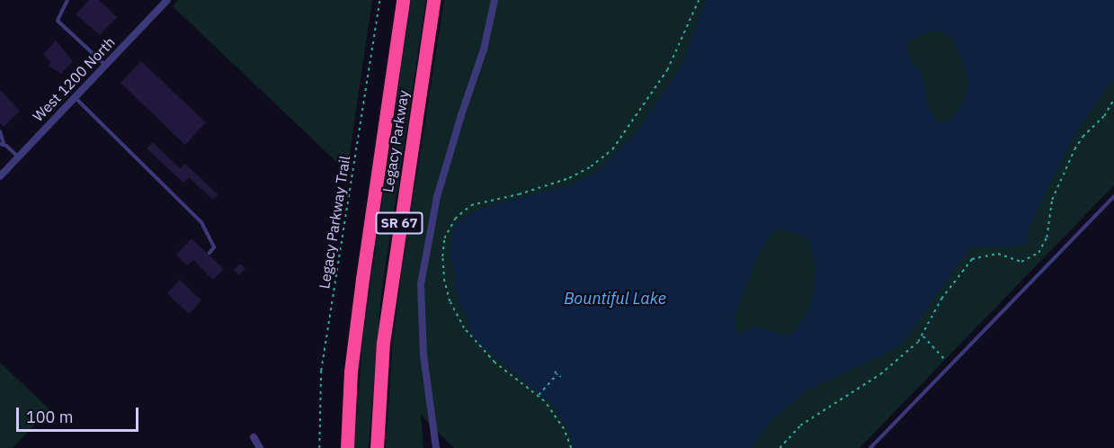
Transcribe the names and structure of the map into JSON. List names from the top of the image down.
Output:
{
  "streets": {
    "highway": ["Legacy Parkway", "SR 67"],
    "street": ["West 1200 North"],
    "path": ["Legacy Parkway Trail"]
  },
  "water": ["Bountiful Lake"],
  "scale_bar": "100 m"
}
